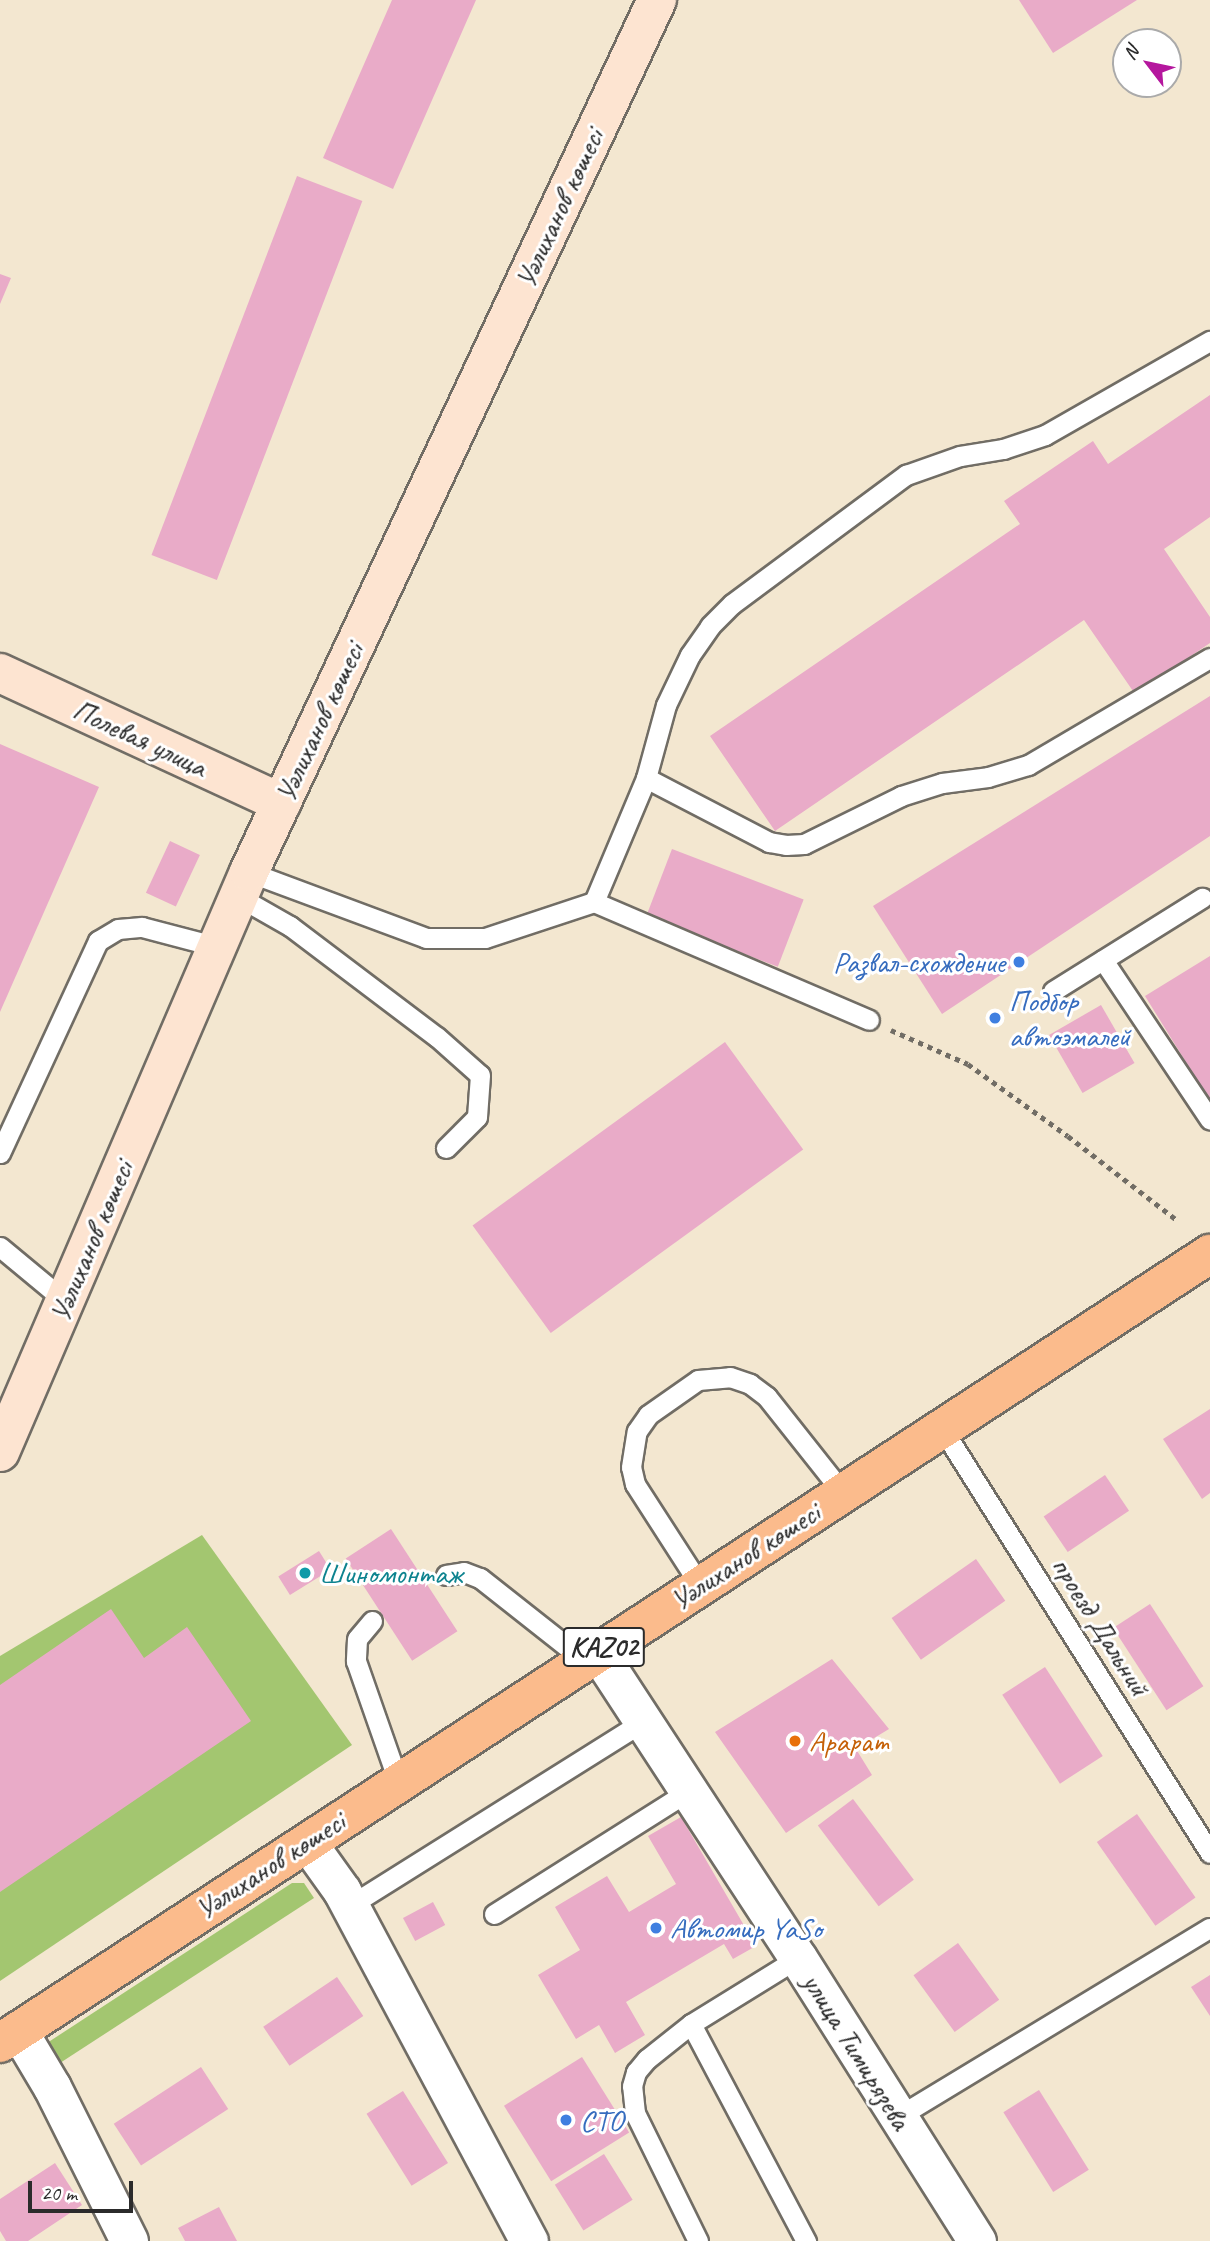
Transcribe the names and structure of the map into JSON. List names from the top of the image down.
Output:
{
  "streets": {
    "highway": ["Уәлиханов көшесі", "KАZ02"],
    "street": ["Полевая улица", "улица Тимирязева"],
    "lane": ["проезд Дальний"]
  },
  "crossings": [
    ["Уәлиханов көшесі", "Полевая улица"],
    ["Уәлиханов көшесі", "проезд Дальний"],
    ["Уәлиханов көшесі", "улица Тимирязева"]
  ],
  "places": [
    "Развал-схождение",
    "Подбор автоэмалей",
    "Шиномонтаж",
    "Арарат",
    "Автомир YaSo",
    "СТО"
  ],
  "scale_bar": "20 m",
  "north": "top left"
}
